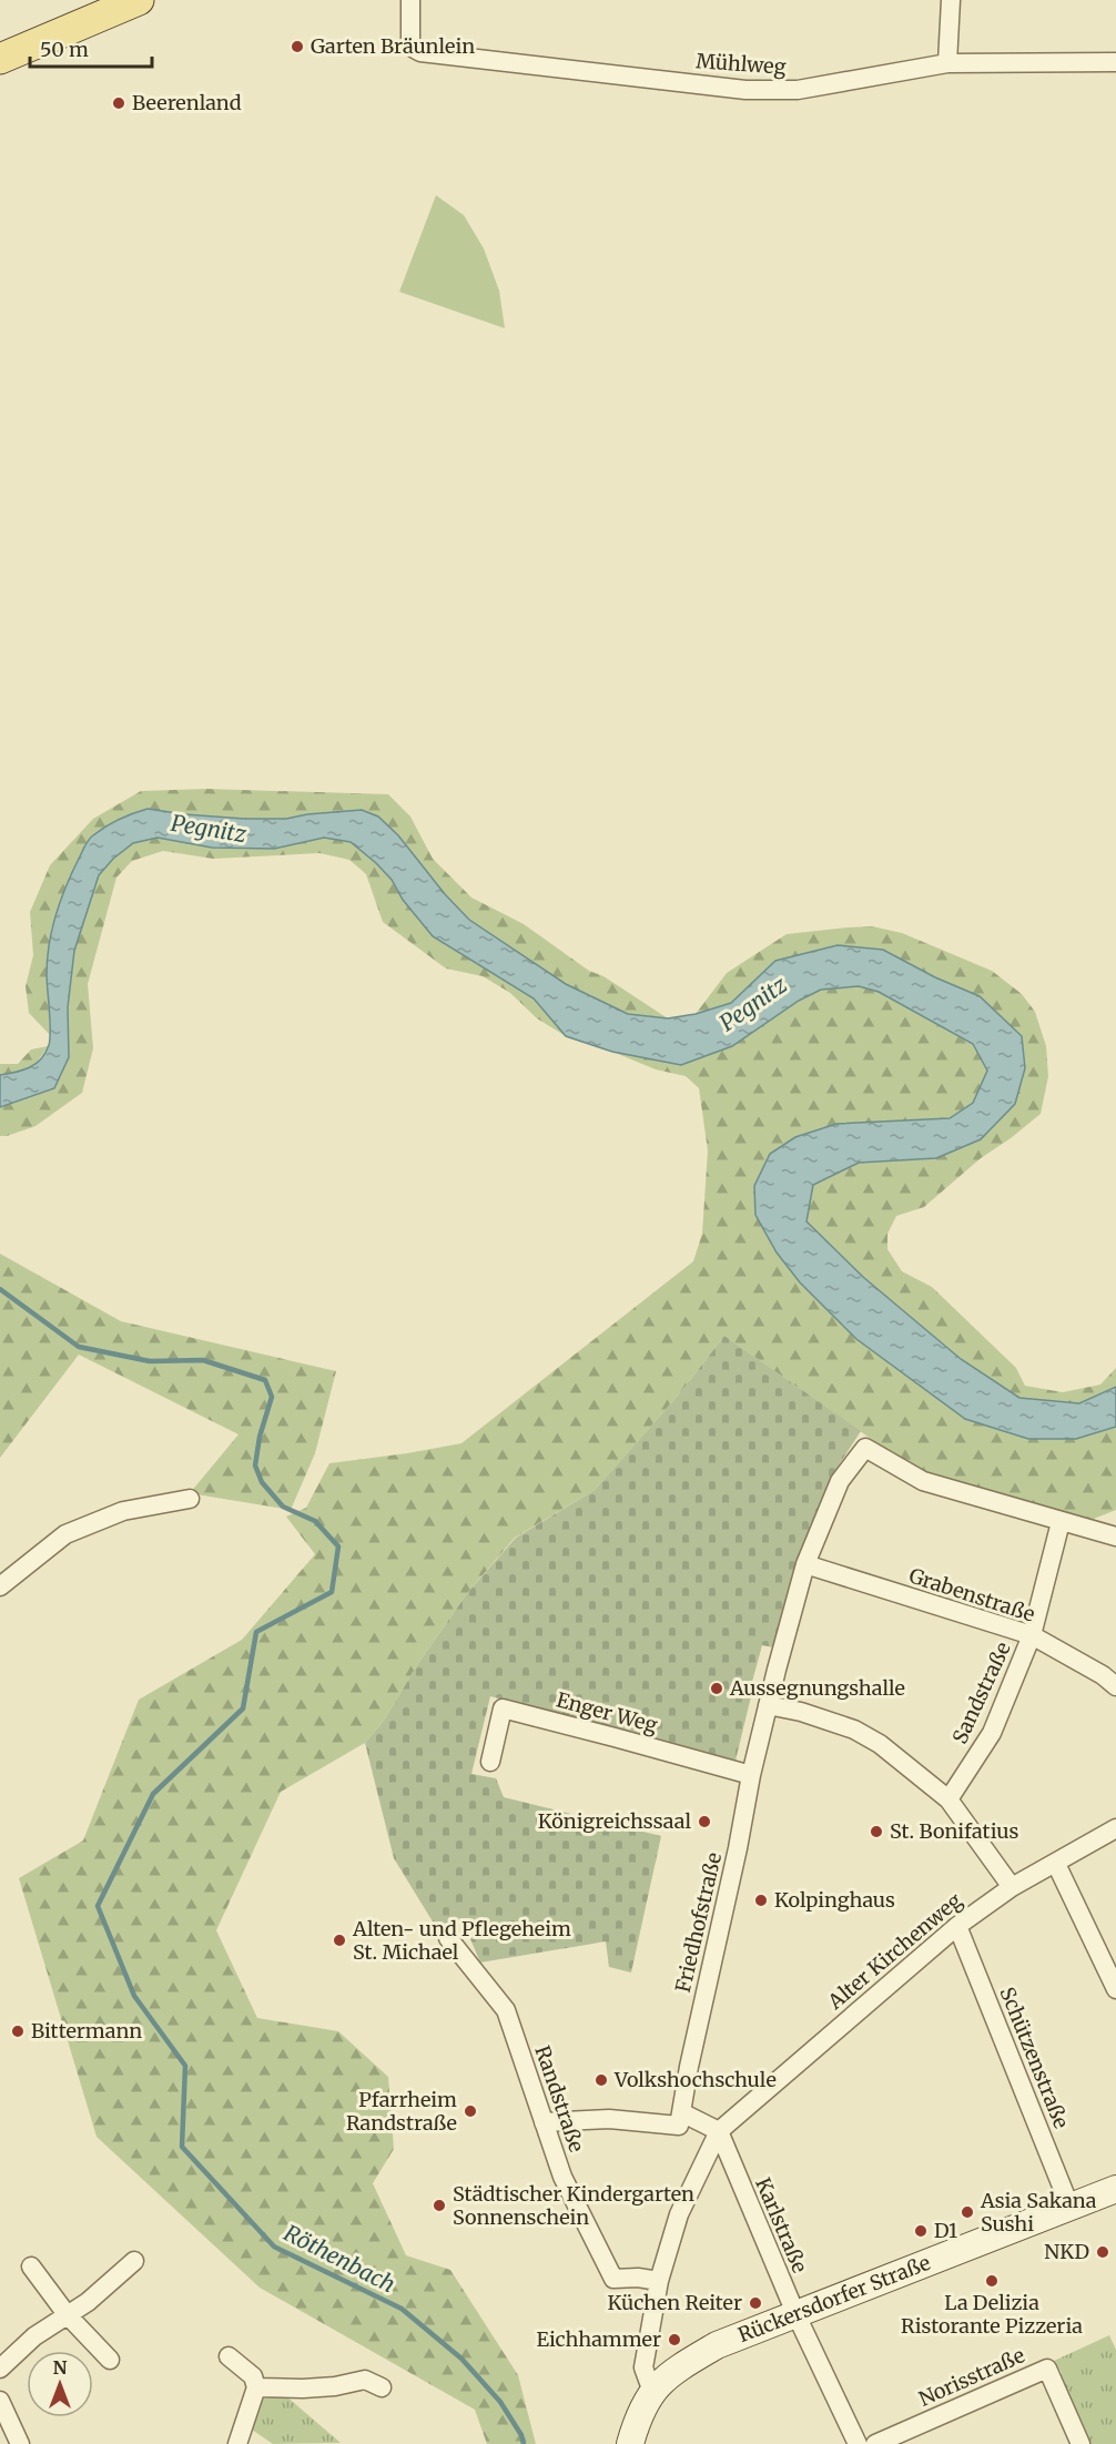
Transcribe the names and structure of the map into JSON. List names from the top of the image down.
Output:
{
  "streets": {
    "main road": ["Rückersdorfer Straße"],
    "street": [
      "Mühlweg",
      "Grabenstraße",
      "Sandstraße",
      "Enger Weg",
      "Friedhofstraße",
      "Alter Kirchenweg",
      "Schützenstraße",
      "Randstraße",
      "Karlstraße",
      "Norisstraße"
    ]
  },
  "crossings": [
    ["Grabenstraße", "Sandstraße"],
    ["Grabenstraße", "Friedhofstraße"],
    ["Sandstraße", "Friedhofstraße"],
    ["Enger Weg", "Friedhofstraße"],
    ["Alter Kirchenweg", "Schützenstraße"],
    ["Alter Kirchenweg", "Karlstraße"],
    ["Schützenstraße", "Rückersdorfer Straße"],
    ["Karlstraße", "Rückersdorfer Straße"]
  ],
  "water": ["Pegnitz", "Röthenbach"],
  "places": [
    "Garten Bräunlein",
    "Beerenland",
    "Aussegnungshalle",
    "Königreichssaal",
    "St. Bonifatius",
    "Kolpinghaus",
    "Alten- und Pflegeheim St. Michael",
    "Bittermann",
    "Volkshochschule",
    "Pfarrheim Randstraße",
    "Städtischer Kindergarten Sonnenschein",
    "Asia Sakana Sushi",
    "D1",
    "NKD",
    "La Delizia Ristorante Pizzeria",
    "Küchen Reiter",
    "Eichhammer"
  ],
  "scale_bar": "50 m",
  "north": "top"
}
